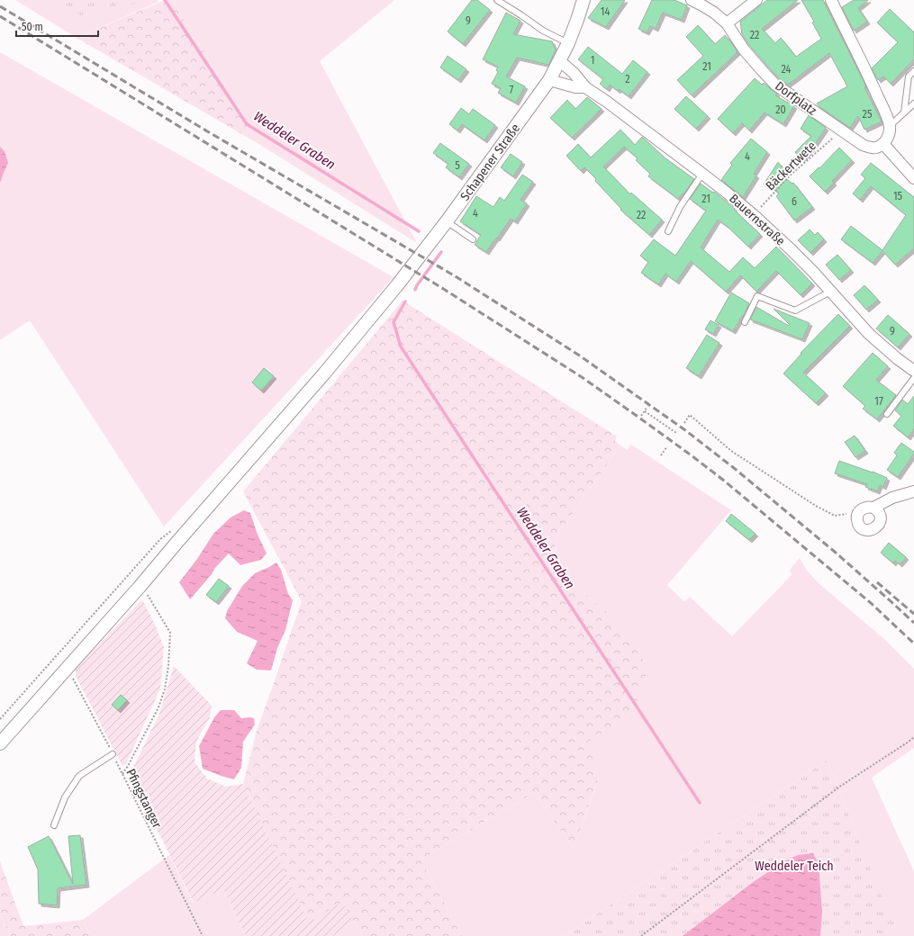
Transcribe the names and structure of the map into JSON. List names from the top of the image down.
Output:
{
  "streets": {
    "street": ["Dorfplatz", "Schapener Straße", "Bauernstraße"],
    "path": ["Bäckertwete", "Pfingstanger"]
  },
  "crossings": [
    ["Dorfplatz", "Bäckertwete"],
    ["Schapener Straße", "Bauernstraße"],
    ["Schapener Straße", "Pfingstanger"],
    ["Bäckertwete", "Bauernstraße"]
  ],
  "water": ["Weddeler Graben"],
  "parks": ["Weddeler Teich"],
  "house_numbers": [
    "14",
    "9",
    "22",
    "1",
    "21",
    "24",
    "2",
    "7",
    "20",
    "25",
    "4",
    "5",
    "15",
    "21",
    "6",
    "4",
    "22",
    "9",
    "17"
  ],
  "scale_bar": "50 m"
}
